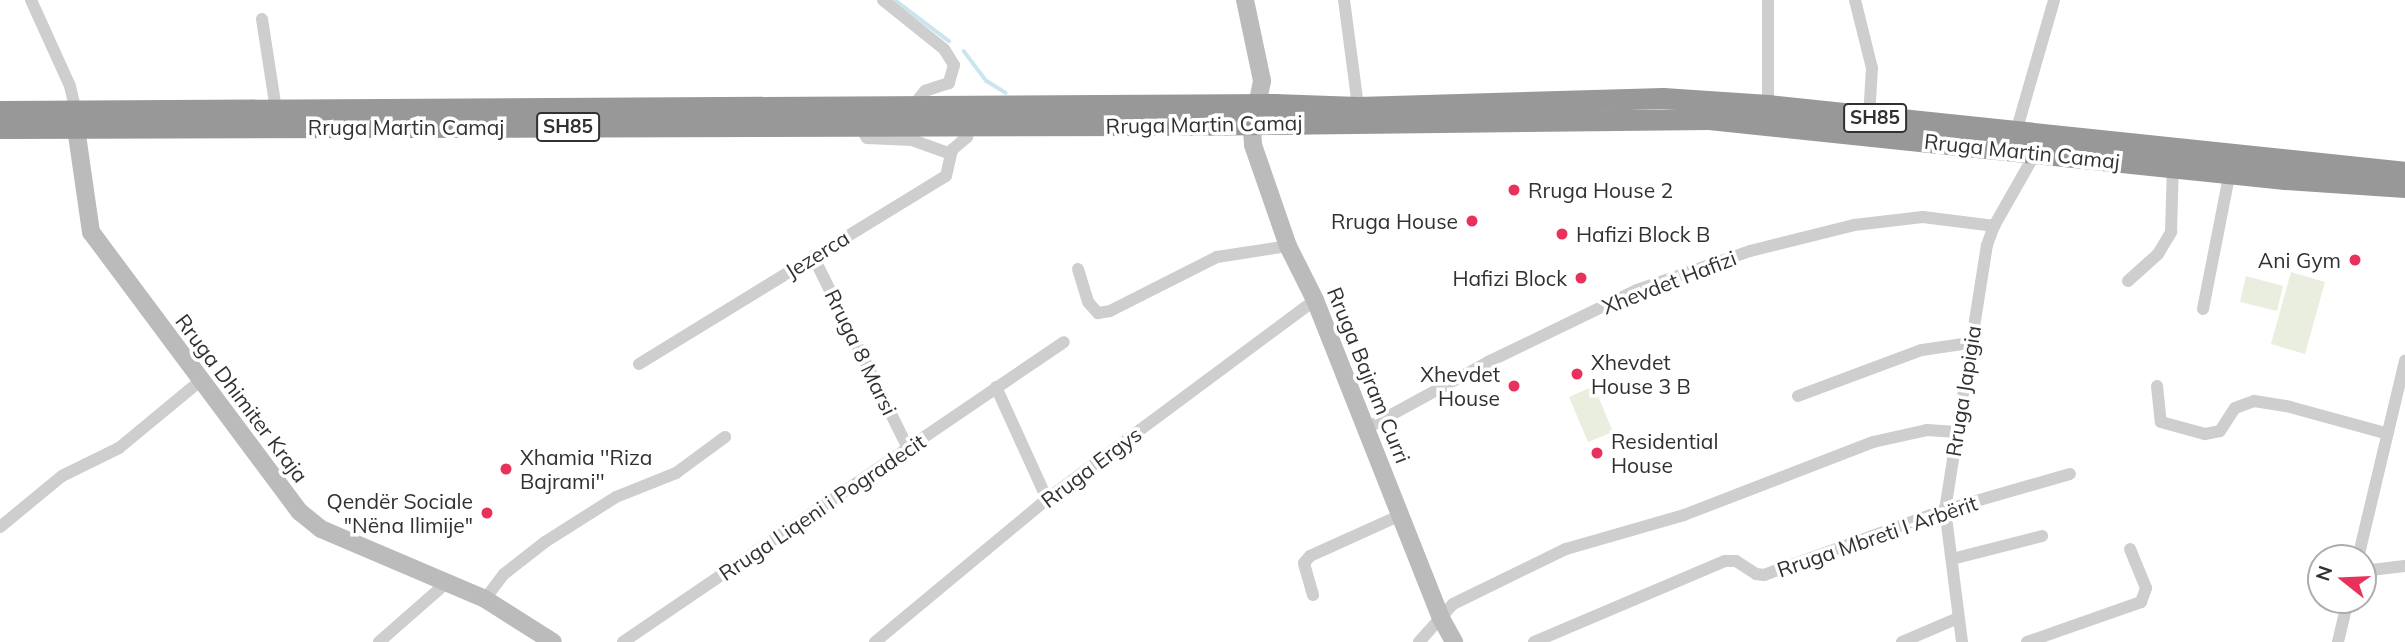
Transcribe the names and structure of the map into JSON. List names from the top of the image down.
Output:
{
  "streets": {
    "highway": ["SH85", "Rruga Martin Camaj"],
    "street": [
      "Jezerca",
      "Xhevdet Hafizi",
      "Rruga 8 Marsi",
      "Rruga Bajram Curri",
      "Rruga Japigia",
      "Rruga Dhimiter Kraja",
      "Rruga Ergys",
      "Rruga Liqeni i Pogradecit",
      "Rruga Mbreti I Arbërit"
    ]
  },
  "crossings": [
    ["Rruga Martin Camaj", "Jezerca"],
    ["Rruga Martin Camaj", "Rruga Bajram Curri"],
    ["Rruga Martin Camaj", "Rruga Japigia"],
    ["Rruga Martin Camaj", "Rruga Dhimiter Kraja"],
    ["Jezerca", "Rruga 8 Marsi"],
    ["Xhevdet Hafizi", "Rruga Bajram Curri"],
    ["Xhevdet Hafizi", "Rruga Japigia"],
    ["Rruga 8 Marsi", "Rruga Liqeni i Pogradecit"],
    ["Rruga Bajram Curri", "Rruga Ergys"],
    ["Rruga Japigia", "Rruga Mbreti I Arbërit"]
  ],
  "places": [
    "Rruga House 2",
    "Rruga House",
    "Hafizi Block B",
    "Ani Gym",
    "Hafizi Block",
    "Xhevdet House 3 B",
    "Xhevdet House",
    "Residential House",
    "Xhamia ''Riza Bajrami''",
    "Qendër Sociale \"Nëna Ilimije\""
  ],
  "north": "left"
}
